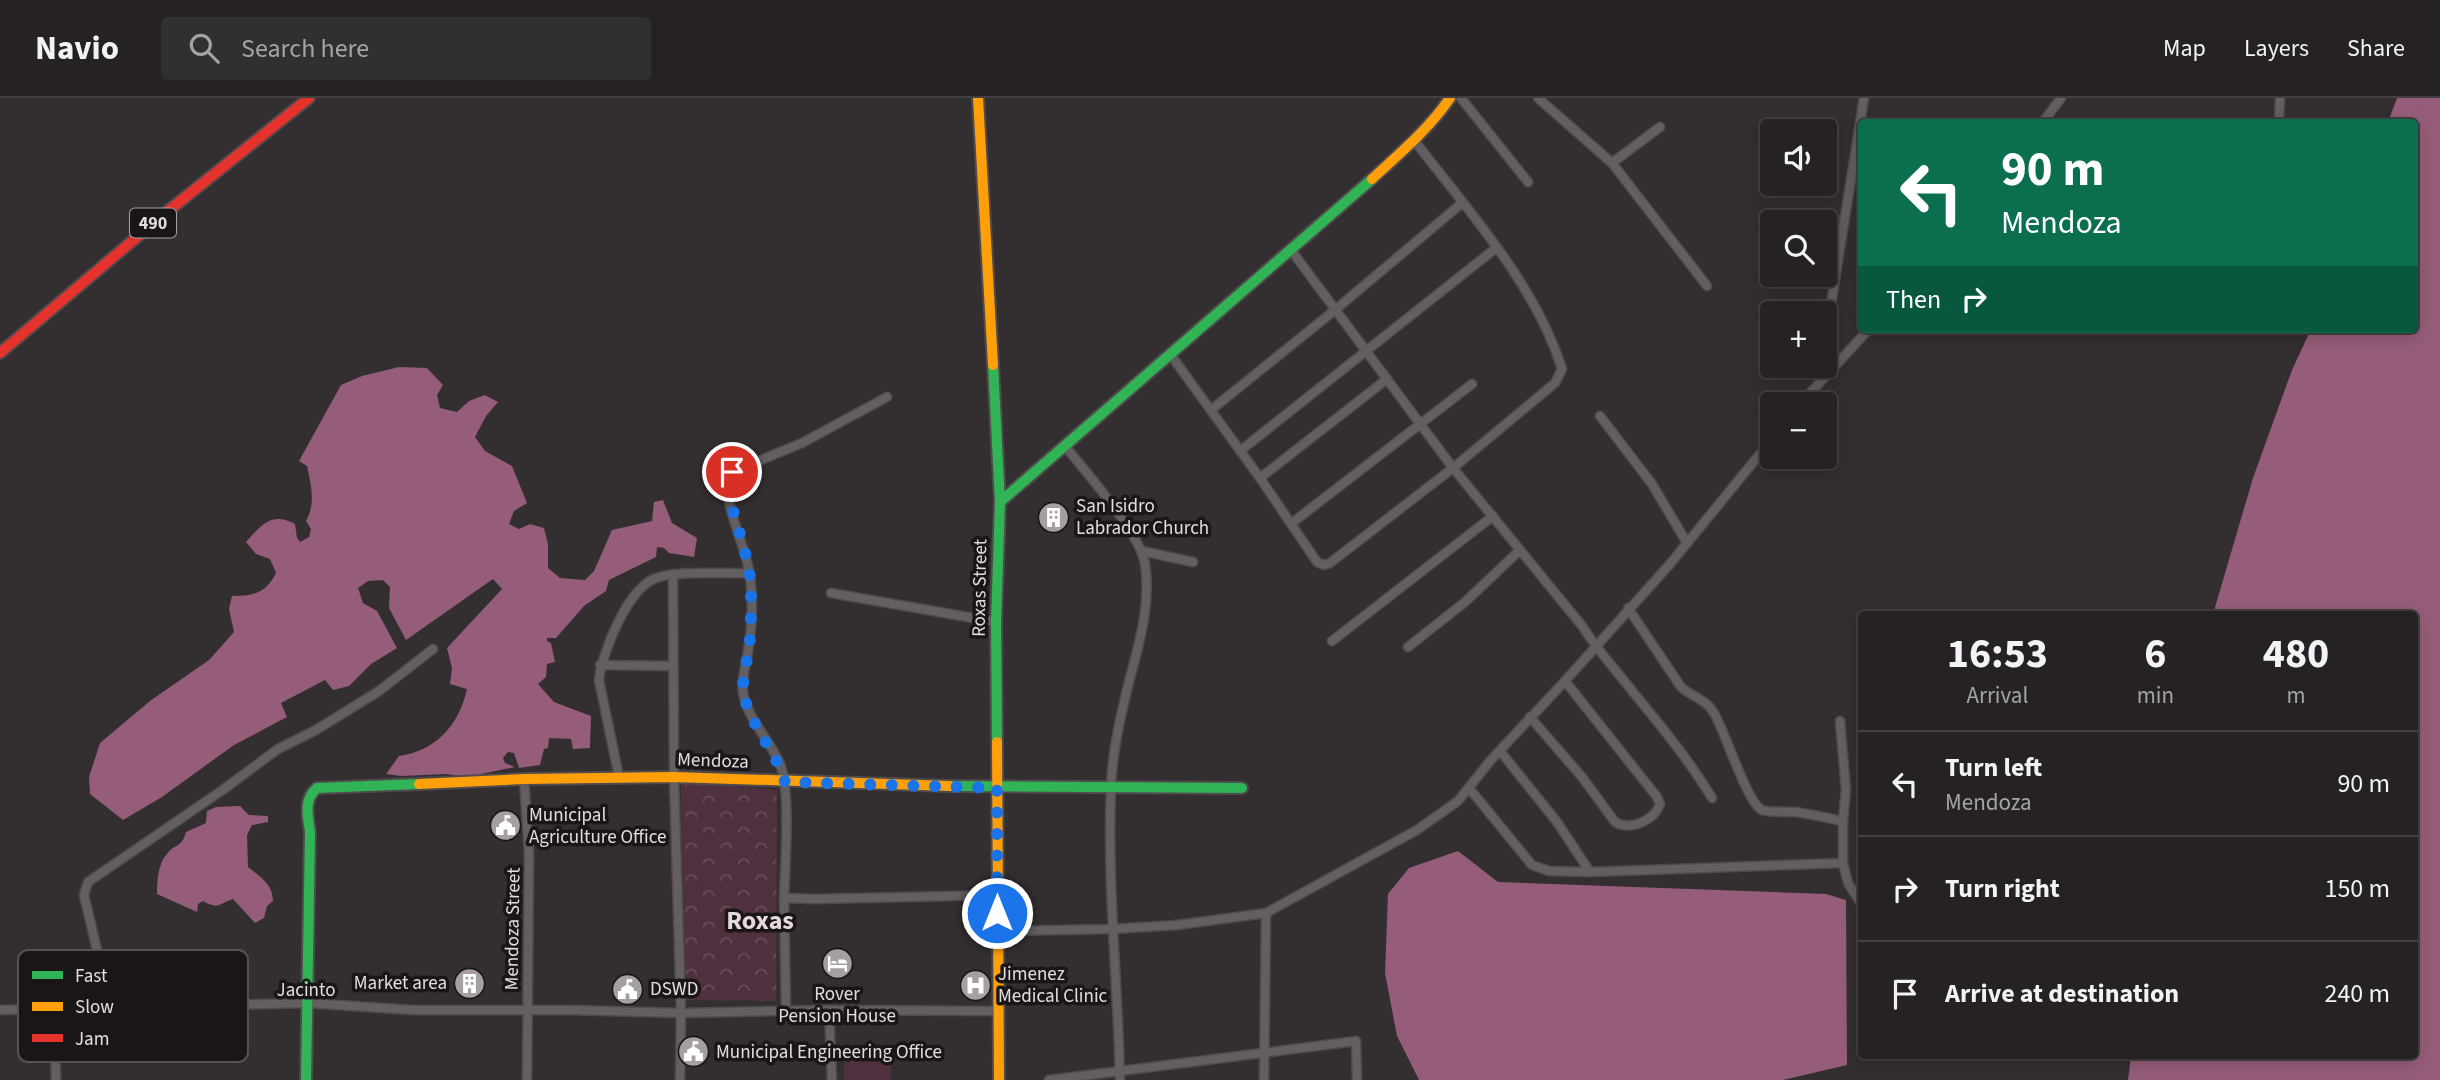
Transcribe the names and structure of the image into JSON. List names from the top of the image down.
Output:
{
  "streets": {
    "street": [
      "490",
      "Roxas Street",
      "Mendoza",
      "Mendoza Street",
      "Jacinto"
    ]
  },
  "crossings": [
    ["Roxas Street", "Mendoza"],
    ["Roxas Street", "Jacinto"],
    ["Mendoza", "Mendoza Street"],
    ["Mendoza", "Jacinto"],
    ["Mendoza Street", "Jacinto"]
  ],
  "districts": ["Roxas"],
  "places": {
    "building": ["San Isidro Labrador Church", "Market area"],
    "public building": ["Municipal Agriculture Office", "DSWD", "Municipal Engineering Office"],
    "hotel": ["Rover Pension House"],
    "hospital": ["Jimenez Medical Clinic"]
  },
  "legend": ["Fast", "Slow", "Jam"],
  "page": {
    "header": "Navio",
    "search": "Search here",
    "nav": ["Map", "Layers", "Share"],
    "map_buttons": ["+", "−"],
    "turn": ["90 m", "Mendoza"],
    "then": "Then",
    "eta": [
      "16:53",
      "Arrival",
      "6",
      "min",
      "480",
      "m"
    ],
    "list": [
      {
        "name": "Turn left",
        "note": "Mendoza",
        "value": "90 m"
      },
      {
        "name": "Turn right",
        "value": "150 m"
      },
      {
        "name": "Arrive at destination",
        "value": "240 m"
      }
    ]
  }
}
